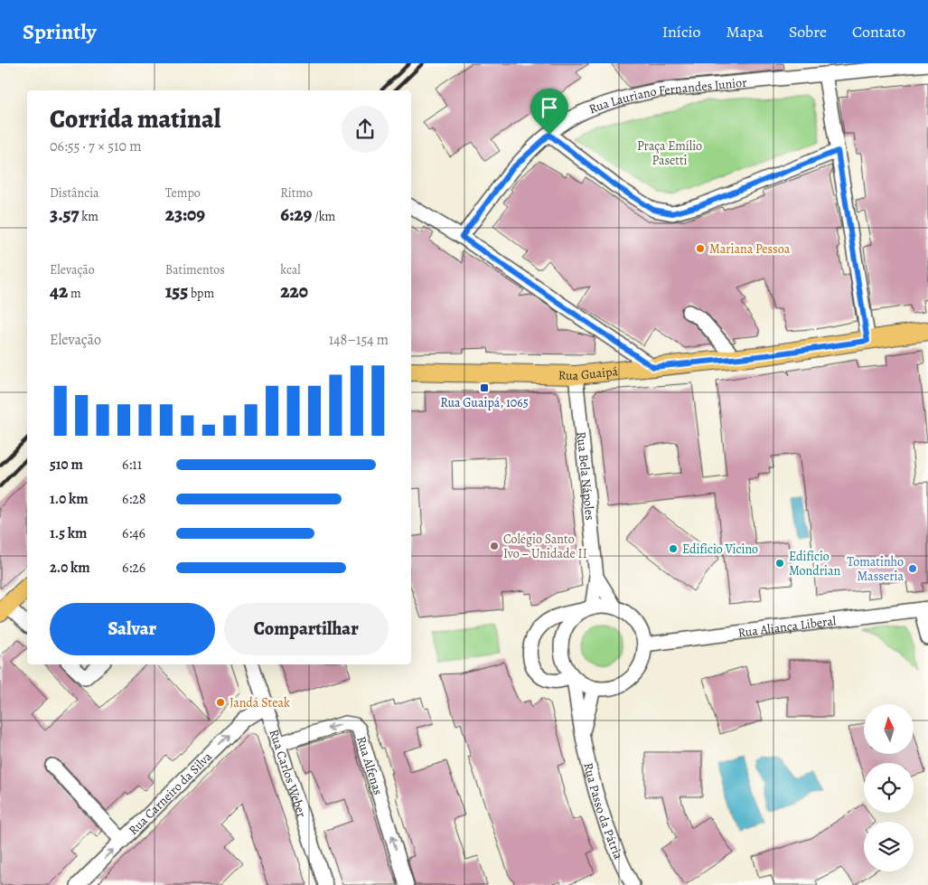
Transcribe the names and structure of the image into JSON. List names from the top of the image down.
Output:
{
  "streets": {
    "main road": ["Rua Guaipá"],
    "street": [
      "Rua Lauriano Fernandes Junior",
      "Rua Bela Nápoles",
      "Rua Aliança Liberal",
      "Rua Alfenas",
      "Rua Carlos Weber",
      "Rua Carneiro da Silva",
      "Rua Passo da Pátria"
    ]
  },
  "crossings": [
    ["Rua Guaipá", "Rua Bela Nápoles"],
    ["Rua Aliança Liberal", "Rua Passo da Pátria"],
    ["Rua Alfenas", "Rua Carlos Weber"],
    ["Rua Carlos Weber", "Rua Carneiro da Silva"]
  ],
  "one_way": ["Rua Carneiro da Silva"],
  "parks": ["Praça Emílio Pasetti"],
  "places": {
    "other": [
      "Mariana Pessoa",
      "Colégio Santo Ivo – Unidade II",
      "Edifício Vicino",
      "Edifício Mondrian",
      "Tomatinho Masseria",
      "Jandá Steak"
    ],
    "transit": ["Rua Guaipá, 1065"]
  },
  "north": "top",
  "page": {
    "header": "Sprintly",
    "nav": [
      "Início",
      "Mapa",
      "Sobre",
      "Contato"
    ],
    "heading": ["Corrida matinal", "06:55 · 7 × 510 m"],
    "stats": [
      ["Distância", "3.57 km"],
      ["Tempo", "23:09"],
      ["Ritmo", "6:29 /km"],
      ["Elevação", "42 m"],
      ["Batimentos", "155 bpm"],
      ["kcal", "220"]
    ],
    "chart": ["Elevação", "148–154 m"],
    "list": [
      {
        "name": "510 m",
        "note": "6:11"
      },
      {
        "name": "1.0 km",
        "note": "6:28"
      },
      {
        "name": "1.5 km",
        "note": "6:46"
      },
      {
        "name": "2.0 km",
        "note": "6:26"
      }
    ],
    "buttons": ["Salvar", "Compartilhar"]
  }
}
